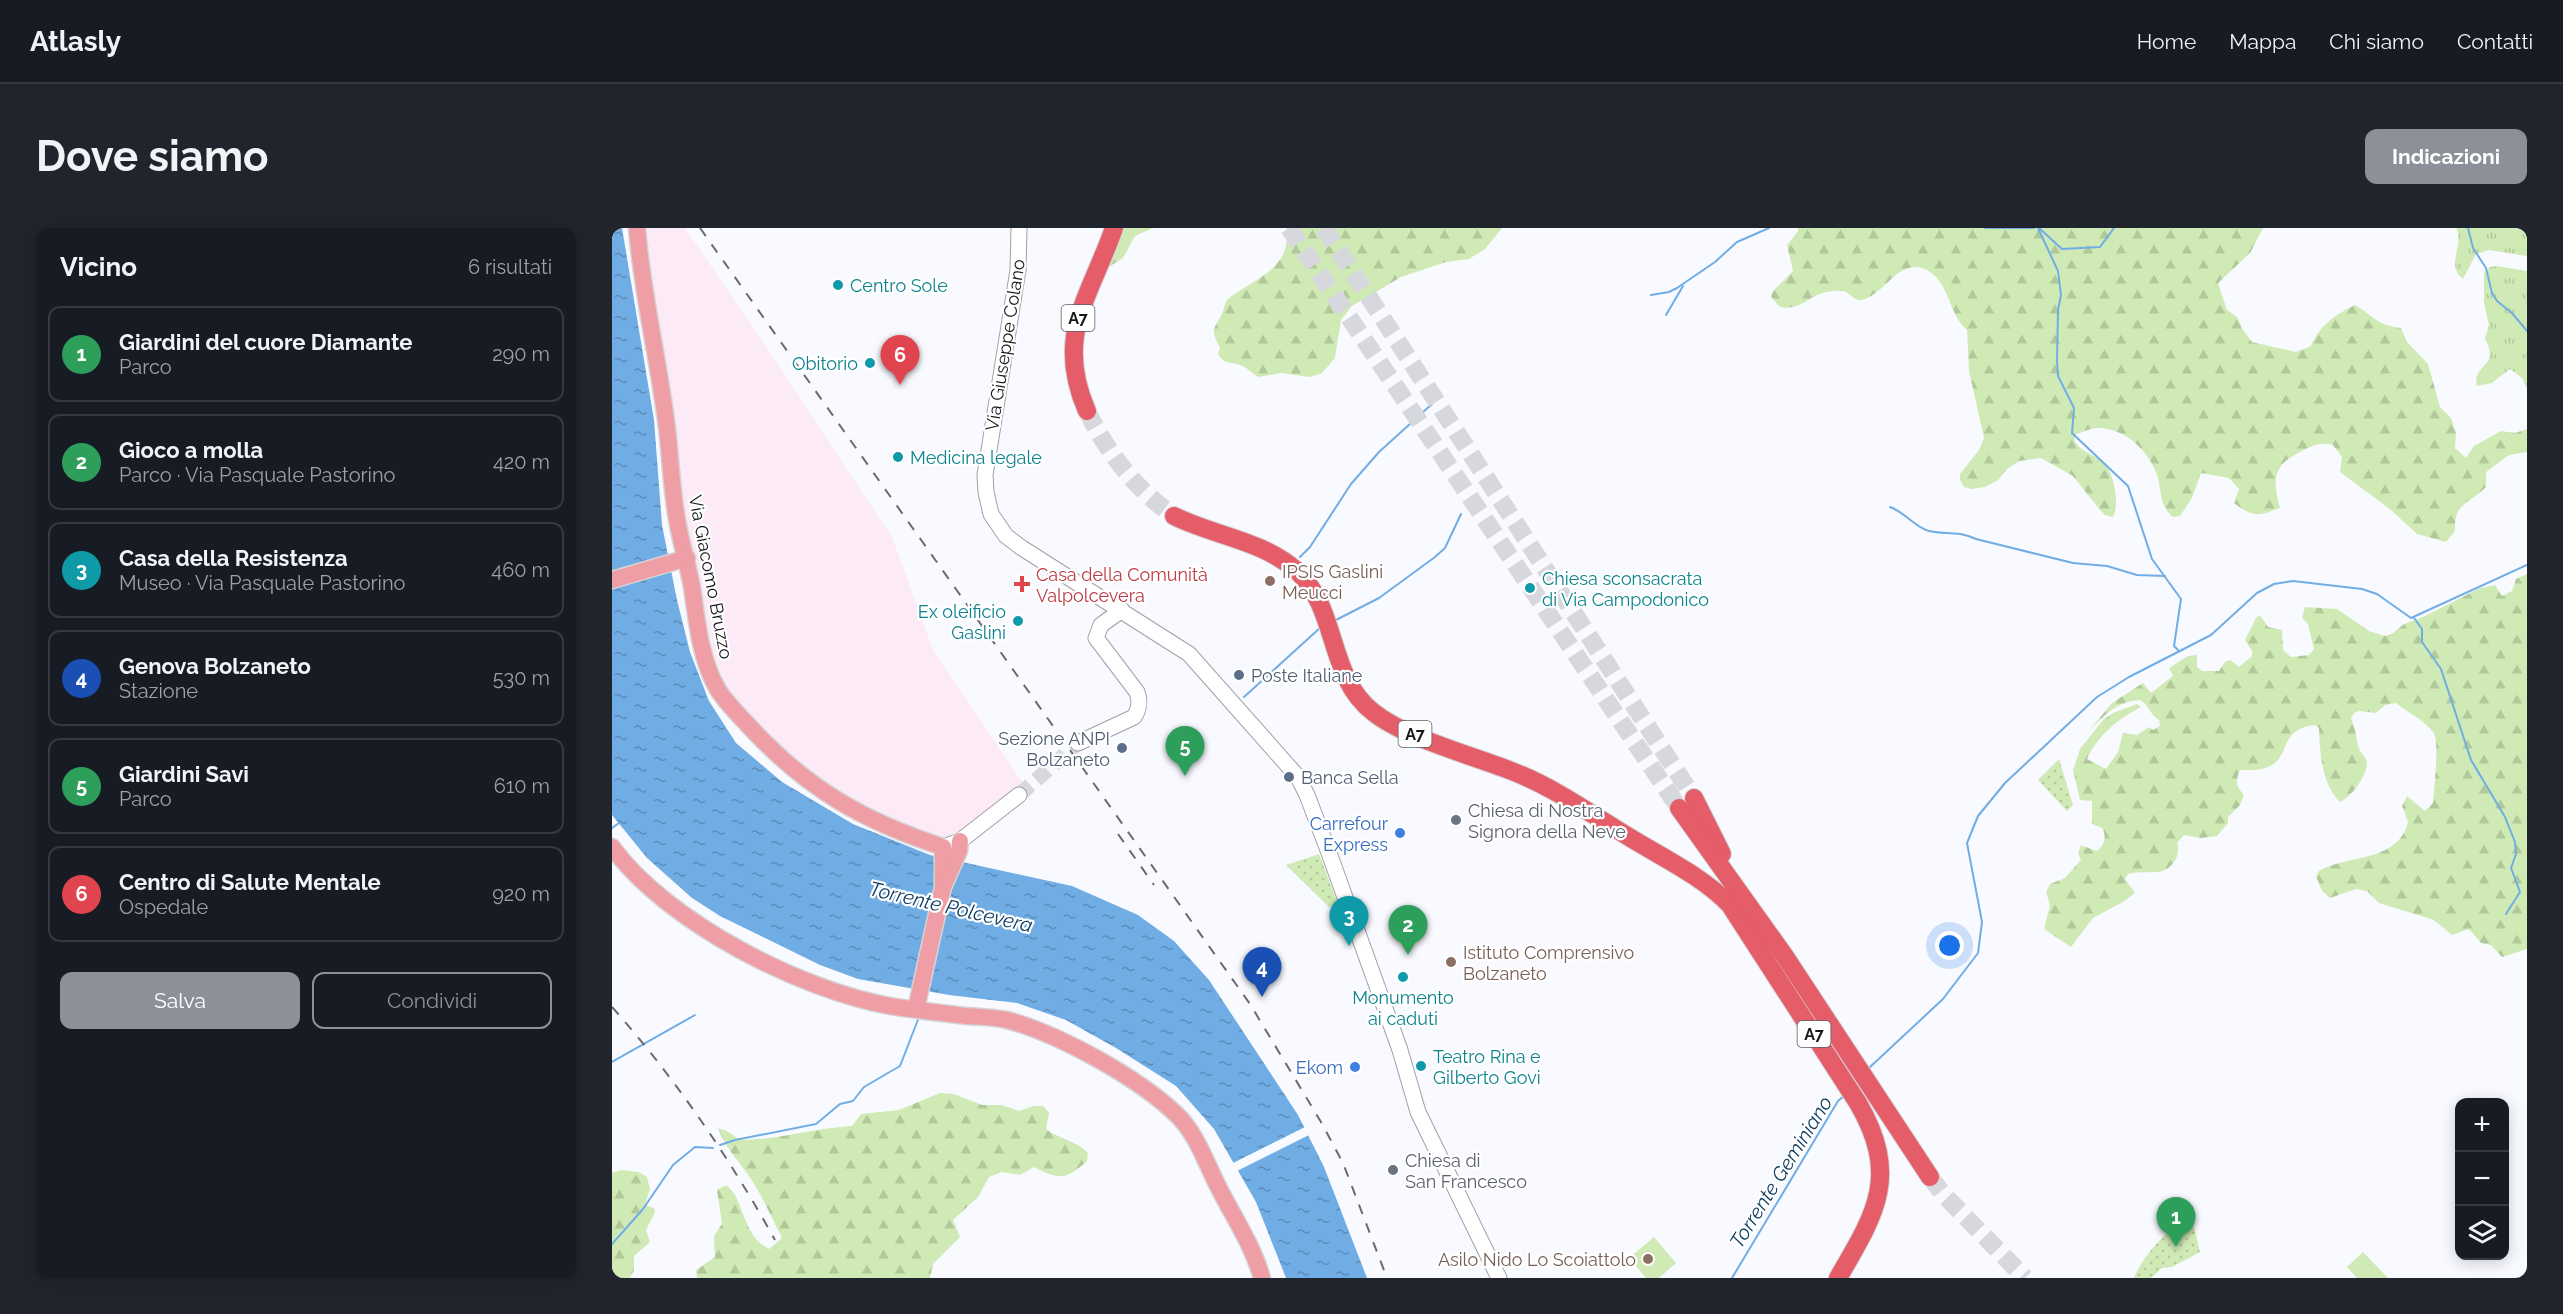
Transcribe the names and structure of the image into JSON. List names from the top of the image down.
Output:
{
  "streets": {
    "highway": ["A7"],
    "main road": ["Via Giuseppe Colano", "Via Giacomo Bruzzo"]
  },
  "water": ["Torrente Polcevera", "Torrente Geminiano"],
  "places": {
    "other": [
      "Centro Sole",
      "Obitorio",
      "Medicina legale",
      "IPSIS Gaslini Meucci",
      "Chiesa sconsacrata di Via Campodonico",
      "Ex oleificio Gaslini",
      "Poste Italiane",
      "Sezione ANPI Bolzaneto",
      "Banca Sella",
      "Chiesa di Nostra Signora della Neve",
      "Carrefour Express",
      "Istituto Comprensivo Bolzaneto",
      "Monumento ai caduti",
      "Teatro Rina e Gilberto Govi",
      "Ekom",
      "Chiesa di San Francesco",
      "Asilo Nido Lo Scoiattolo"
    ],
    "health": ["Casa della Comunità Valpolcevera"]
  },
  "page": {
    "header": "Atlasly",
    "nav": [
      "Home",
      "Mappa",
      "Chi siamo",
      "Contatti"
    ],
    "buttons": [
      "Indicazioni",
      ["Salva", "Condividi"]
    ],
    "title": "Dove siamo",
    "heading": ["Vicino", "6 risultati"],
    "list": [
      {
        "mark": "1",
        "name": "Giardini del cuore Diamante",
        "note": "Parco",
        "value": "290 m"
      },
      {
        "mark": "2",
        "name": "Gioco a molla",
        "note": "Parco · Via Pasquale Pastorino",
        "value": "420 m"
      },
      {
        "mark": "3",
        "name": "Casa della Resistenza",
        "note": "Museo · Via Pasquale Pastorino",
        "value": "460 m"
      },
      {
        "mark": "4",
        "name": "Genova Bolzaneto",
        "note": "Stazione",
        "value": "530 m"
      },
      {
        "mark": "5",
        "name": "Giardini Savi",
        "note": "Parco",
        "value": "610 m"
      },
      {
        "mark": "6",
        "name": "Centro di Salute Mentale",
        "note": "Ospedale",
        "value": "920 m"
      }
    ],
    "pins": [
      "6",
      "5",
      "3",
      "2",
      "4",
      "1"
    ],
    "map_buttons": ["+", "−"]
  }
}
